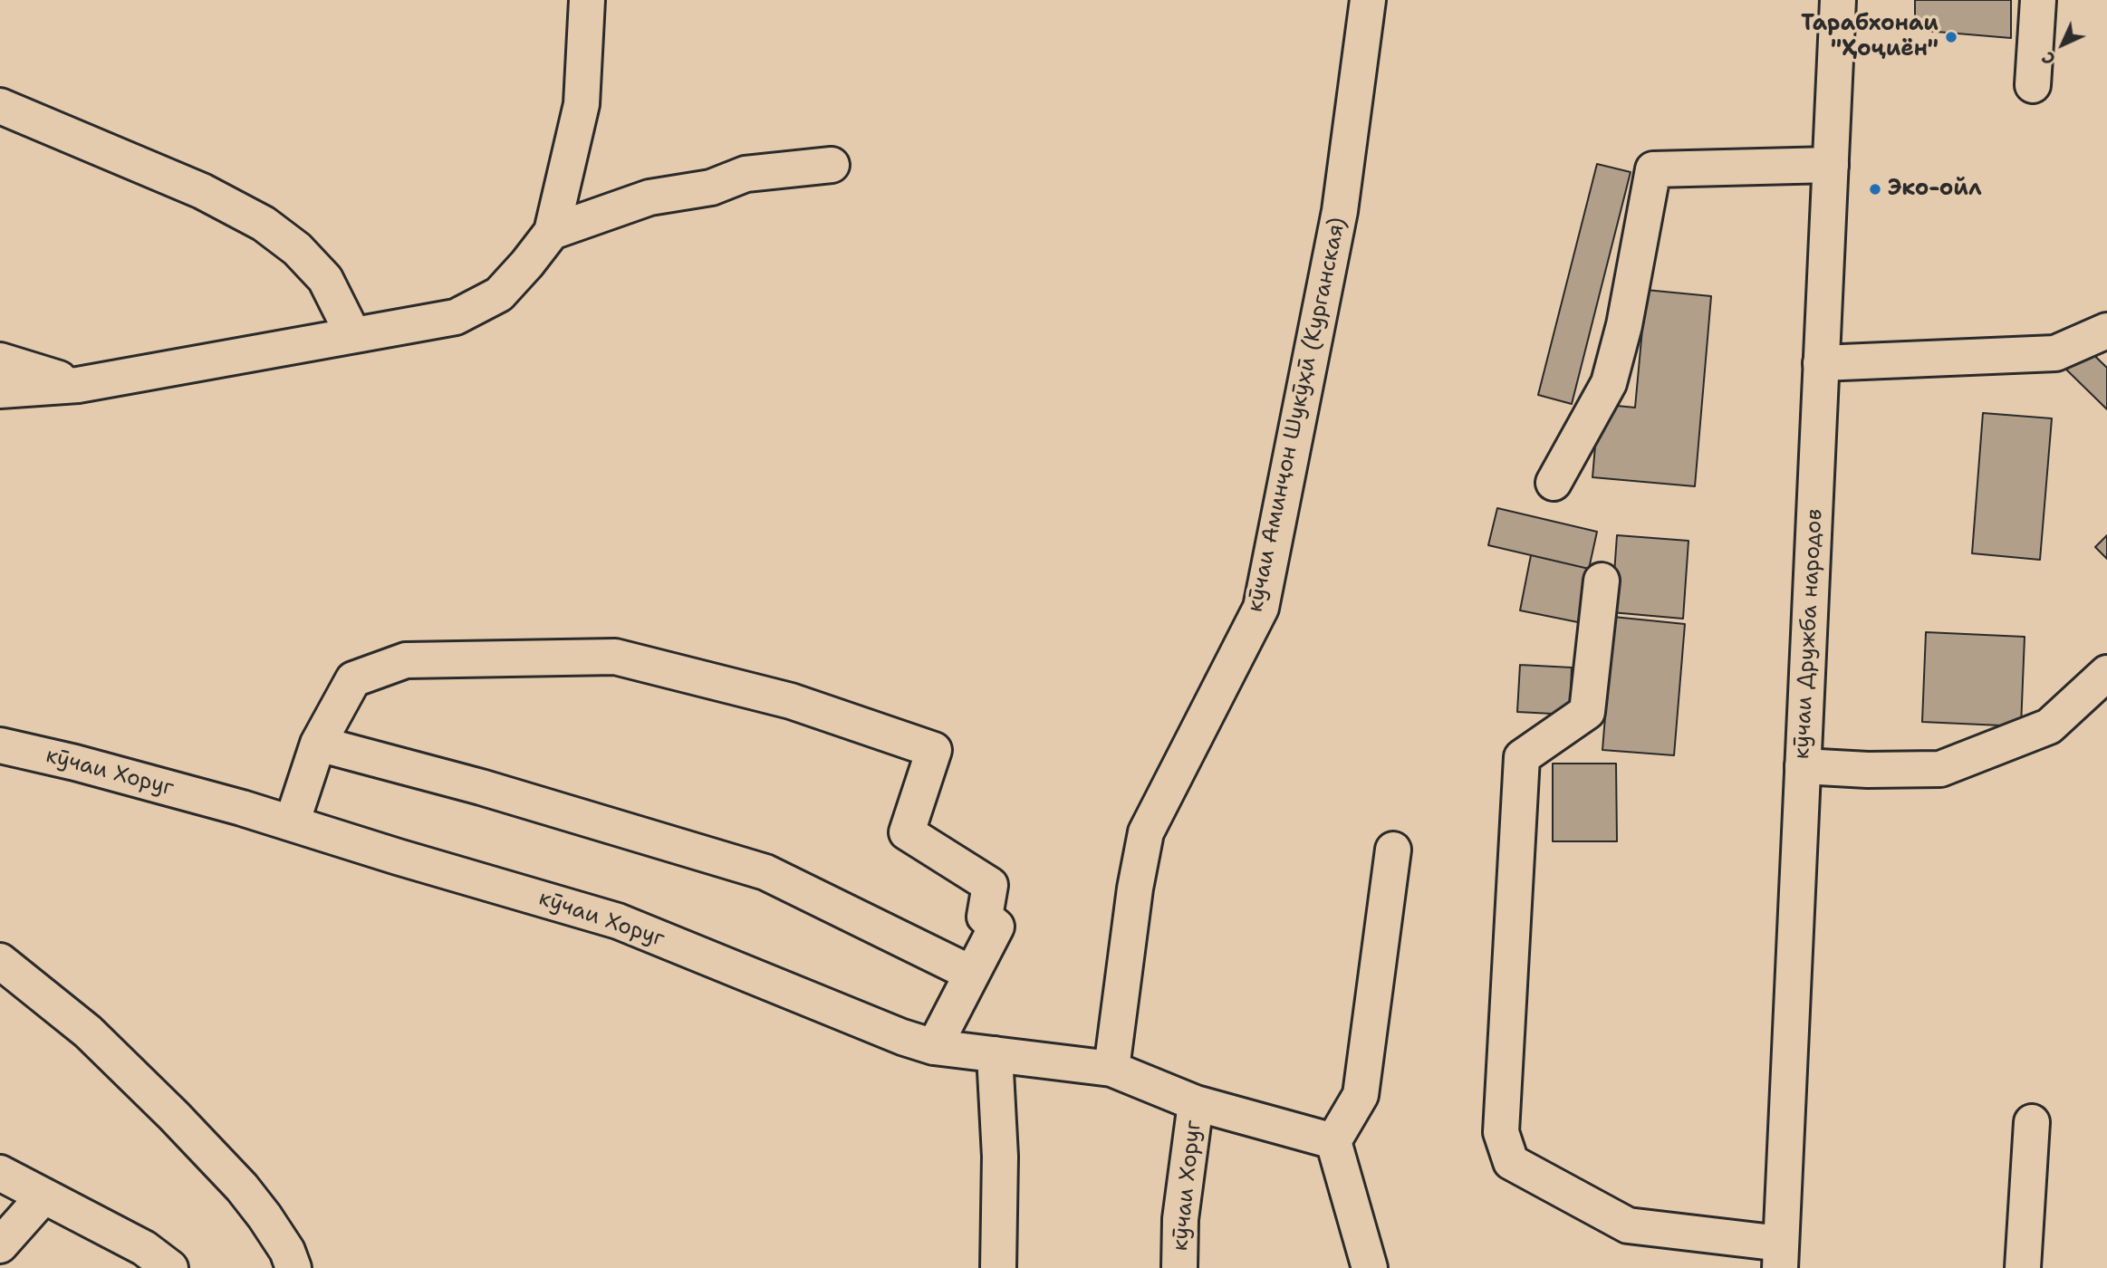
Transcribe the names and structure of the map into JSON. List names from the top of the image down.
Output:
{
  "streets": {
    "street": ["кӯчаи Аминҷон Шукӯҳӣ (Курганская)", "кӯчаи Дружба народов", "кӯчаи Хоруг"]
  },
  "crossings": [
    ["кӯчаи Аминҷон Шукӯҳӣ (Курганская)", "кӯчаи Хоруг"]
  ],
  "places": ["Тарабхонаи \"Ҳоҷиён\"", "Эко-ойл"],
  "north": "bottom left"
}
